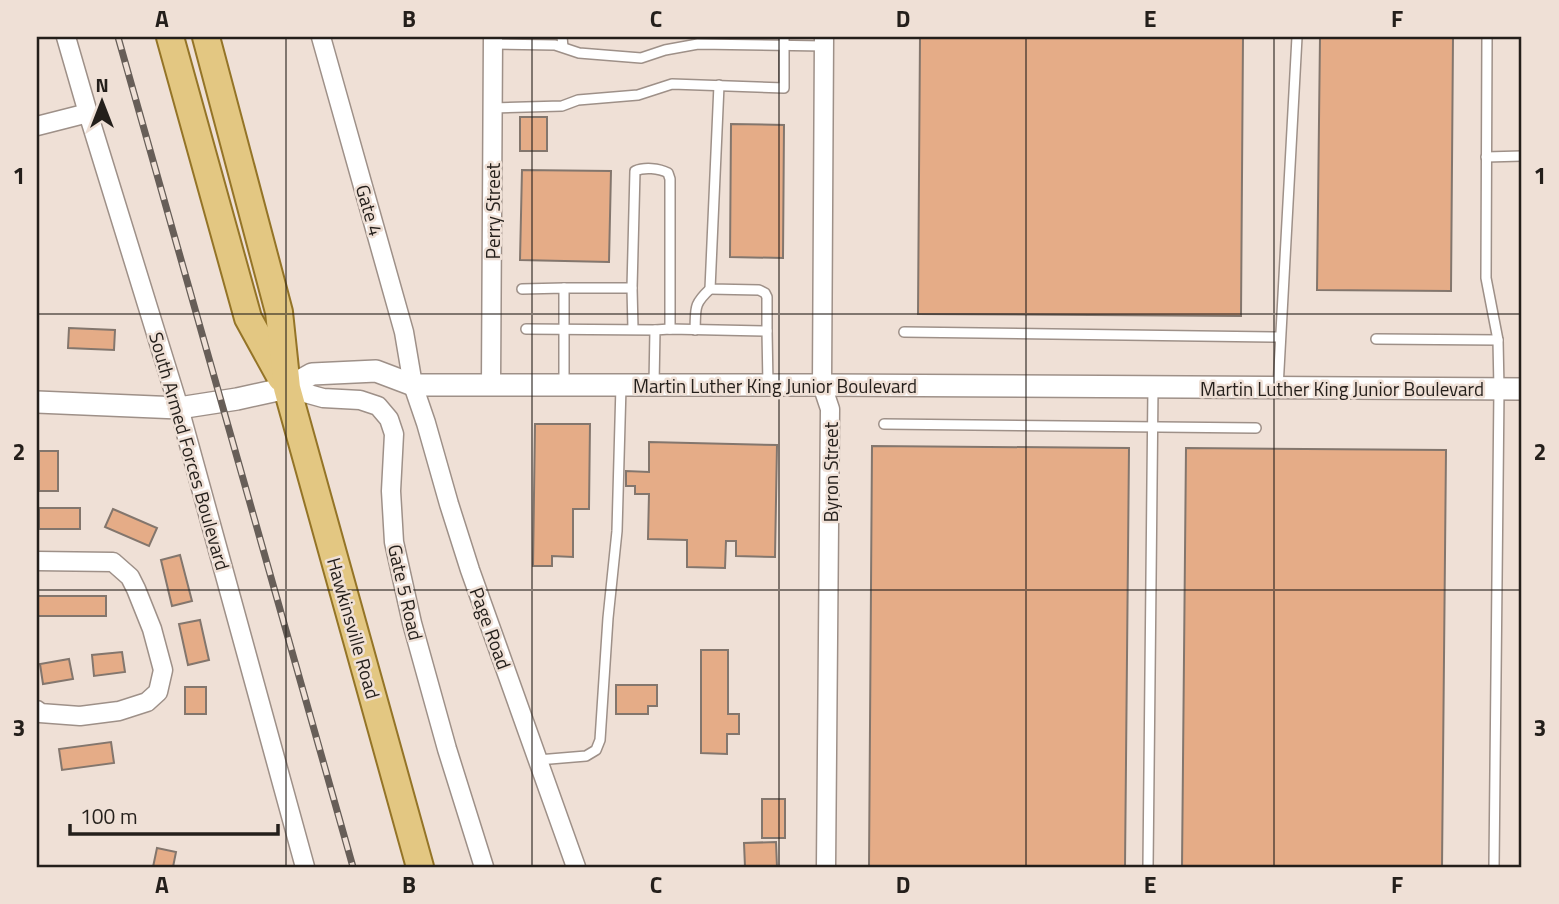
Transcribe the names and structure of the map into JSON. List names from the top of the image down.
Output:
{
  "streets": {
    "main road": ["Hawkinsville Road"],
    "street": [
      "Gate 4",
      "Perry Street",
      "Martin Luther King Junior Boulevard",
      "South Armed Forces Boulevard",
      "Byron Street",
      "Gate 5 Road",
      "Page Road"
    ]
  },
  "crossings": [
    ["Gate 4", "Martin Luther King Junior Boulevard"],
    ["Gate 4", "Page Road"],
    ["Perry Street", "Martin Luther King Junior Boulevard"],
    ["Martin Luther King Junior Boulevard", "South Armed Forces Boulevard"],
    ["Martin Luther King Junior Boulevard", "Byron Street"],
    ["Martin Luther King Junior Boulevard", "Gate 5 Road"],
    ["Martin Luther King Junior Boulevard", "Hawkinsville Road"],
    ["Martin Luther King Junior Boulevard", "Page Road"],
    ["Gate 5 Road", "Hawkinsville Road"]
  ],
  "scale_bar": "100 m",
  "north": "top",
  "grid": {
    "columns": [
      "A",
      "B",
      "C",
      "D",
      "E",
      "F"
    ],
    "rows": ["1", "2", "3"]
  }
}
